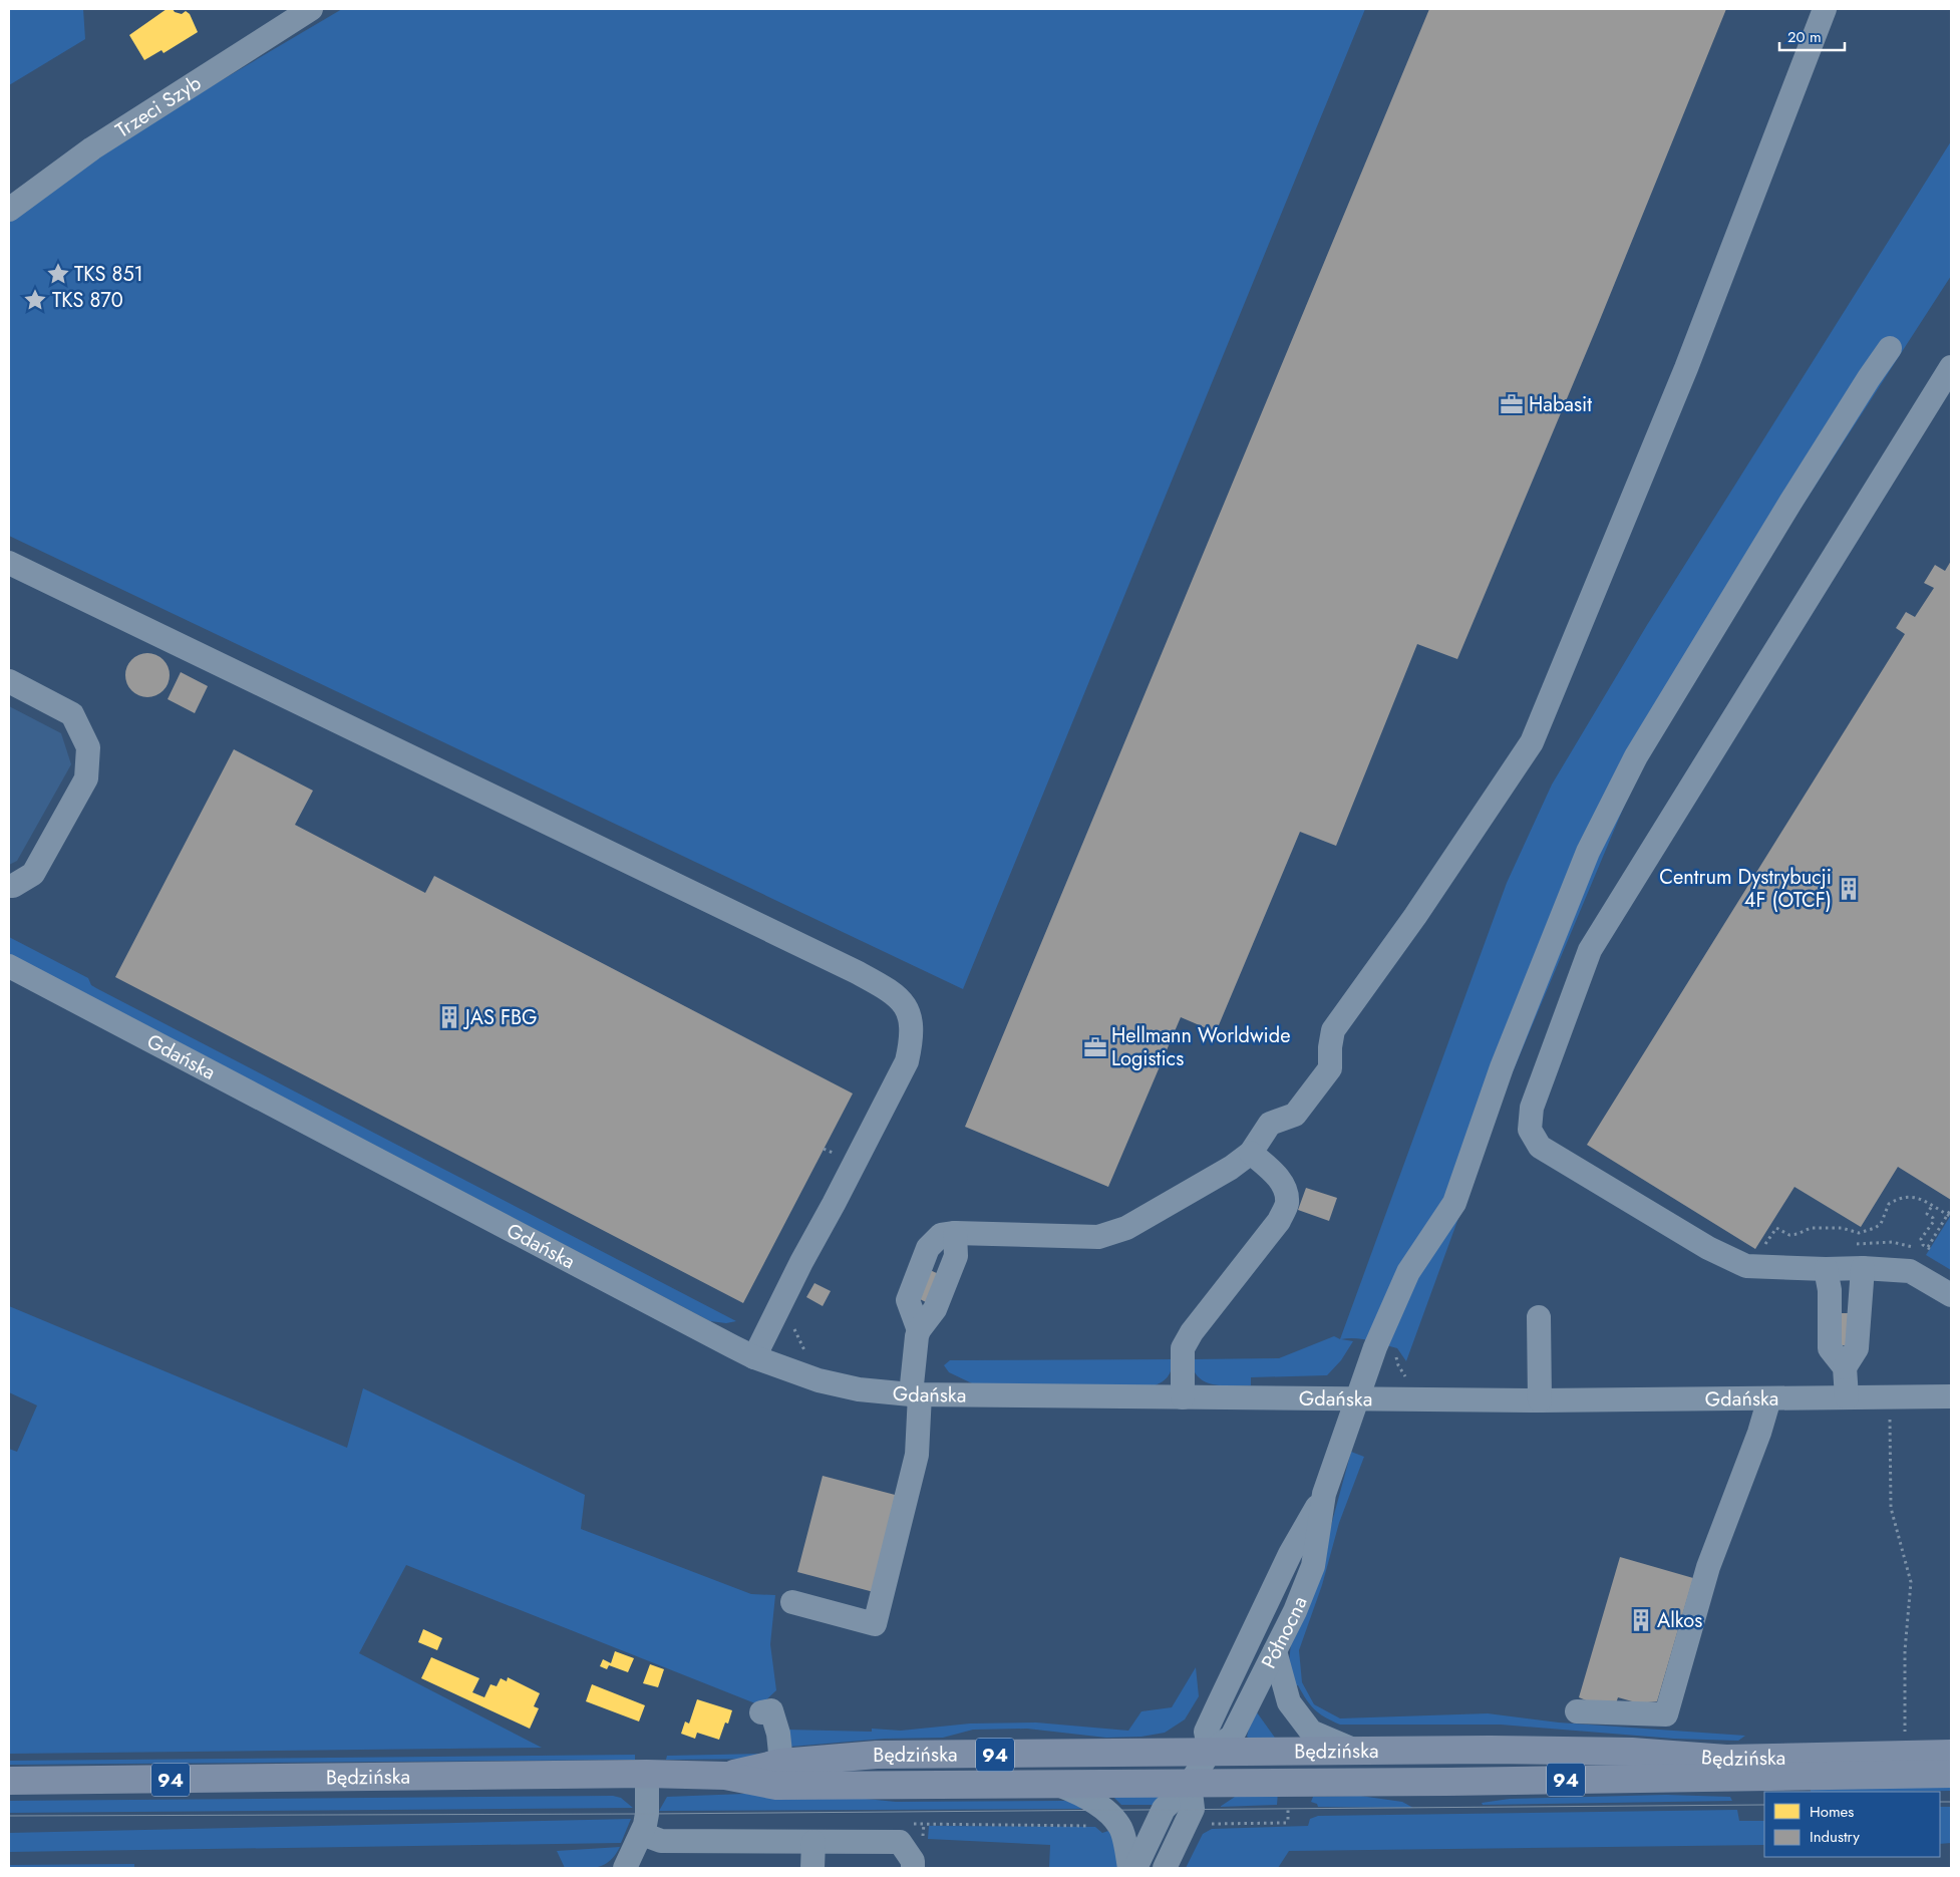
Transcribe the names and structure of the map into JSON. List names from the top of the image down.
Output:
{
  "streets": {
    "main road": ["Będzińska", "94"],
    "street": ["Trzeci Szyb", "Gdańska", "Północna"]
  },
  "crossings": [
    ["Gdańska", "Północna"],
    ["Północna", "Będzińska"]
  ],
  "places": {
    "place": ["TKS 851", "TKS 870"],
    "office": ["Habasit", "Hellmann Worldwide Logistics"],
    "building": ["Centrum Dystrybucji 4F (OTCF)", "JAS FBG", "Alkos"]
  },
  "legend": ["Homes", "Industry"],
  "scale_bar": "20 m"
}
